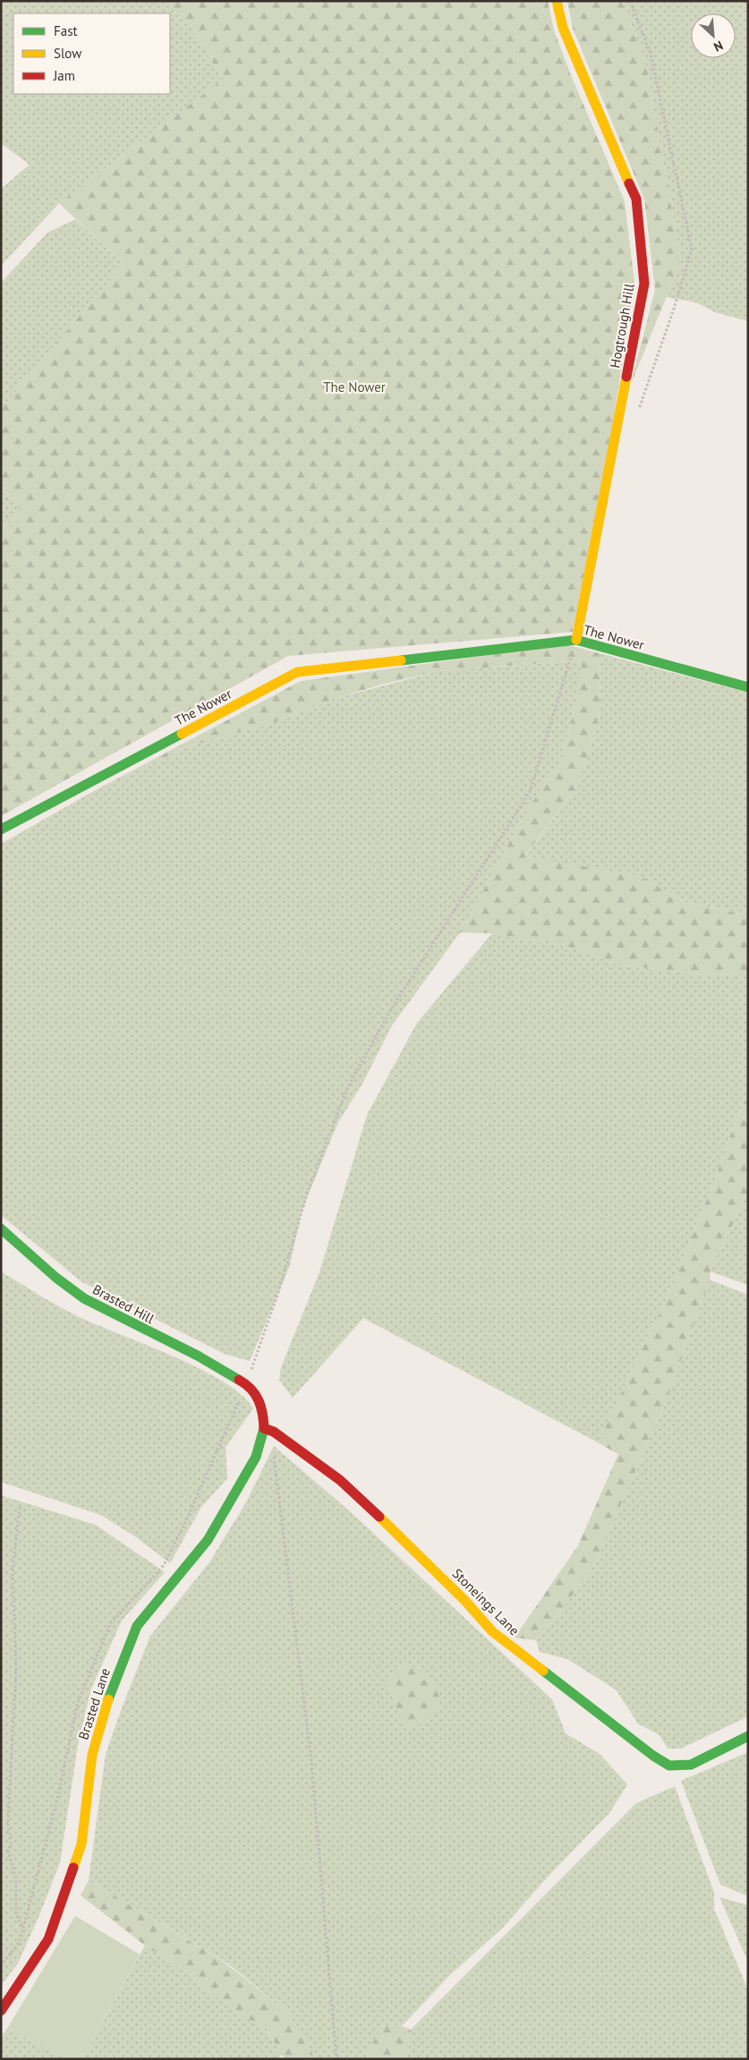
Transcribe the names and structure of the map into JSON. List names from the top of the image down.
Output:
{
  "streets": {
    "street": [
      "Hogtrough Hill",
      "The Nower",
      "Brasted Hill",
      "Stoneings Lane",
      "Brasted Lane"
    ]
  },
  "crossings": [
    ["Hogtrough Hill", "The Nower"],
    ["Stoneings Lane", "Brasted Lane"]
  ],
  "parks": ["The Nower"],
  "legend": ["Fast", "Slow", "Jam"],
  "north": "bottom right"
}
